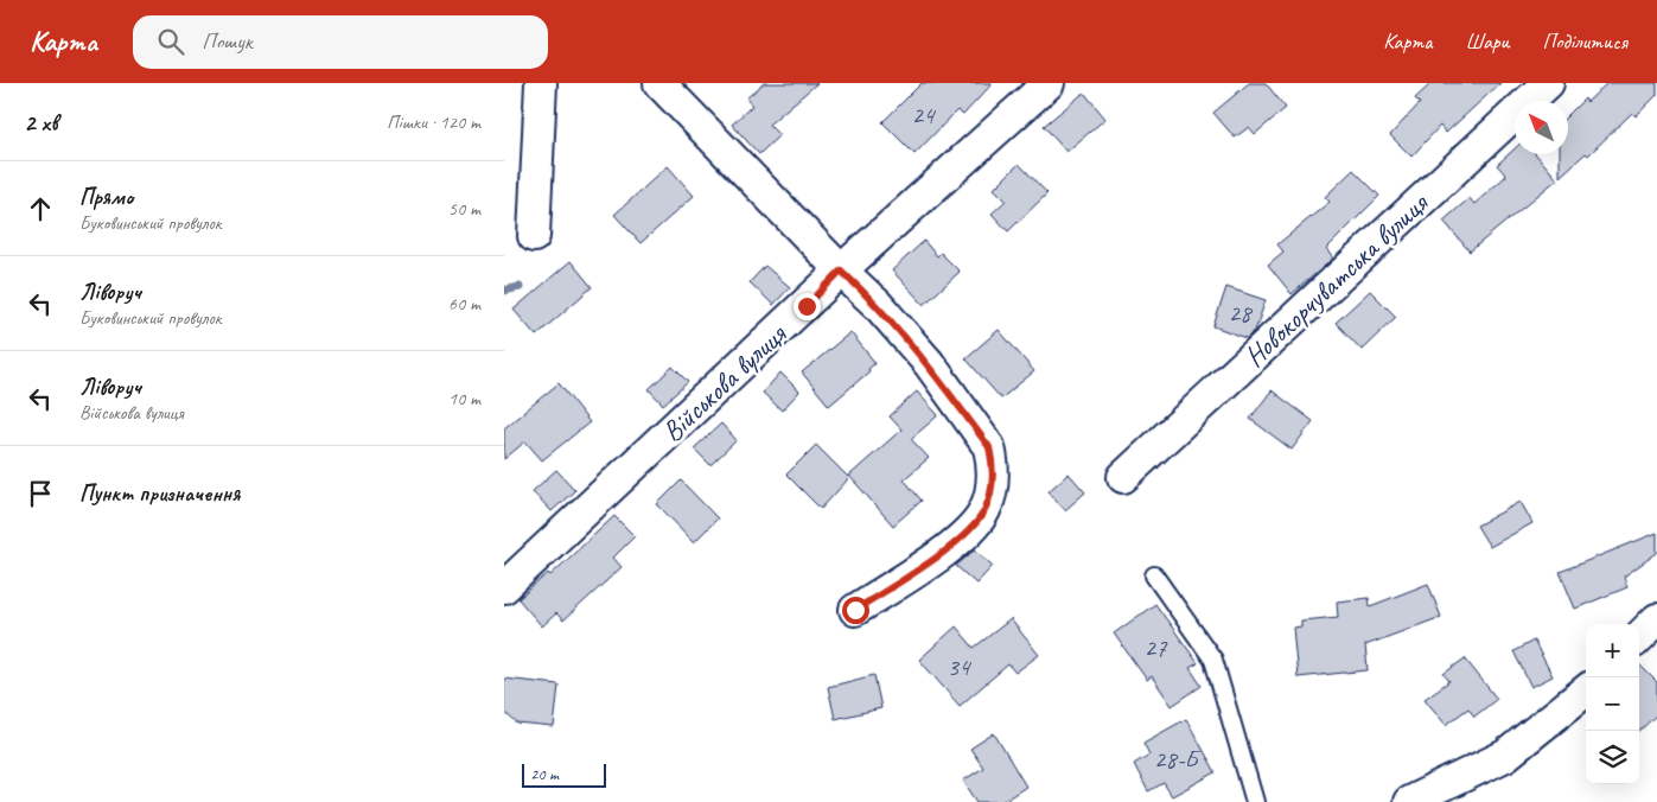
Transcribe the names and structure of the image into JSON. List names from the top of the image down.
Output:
{
  "streets": {
    "street": ["Новокорчуватська вулиця", "Військова вулиця"]
  },
  "house_numbers": [
    "24",
    "28",
    "27",
    "34",
    "28-Б"
  ],
  "scale_bar": "20 m",
  "north": "top left",
  "page": {
    "header": "Карта",
    "search": "Пошук",
    "nav": ["Карта", "Шари", "Поділитися"],
    "heading": ["2 хв", "Пішки · 120 m"],
    "list": [
      ["Прямо", "Буковинський провулок", "50 m"],
      ["Ліворуч", "Буковинський провулок", "60 m"],
      ["Ліворуч", "Військова вулиця", "10 m"],
      "Пункт призначення"
    ],
    "map_buttons": ["+", "−"],
    "scale": "20 m"
  }
}
